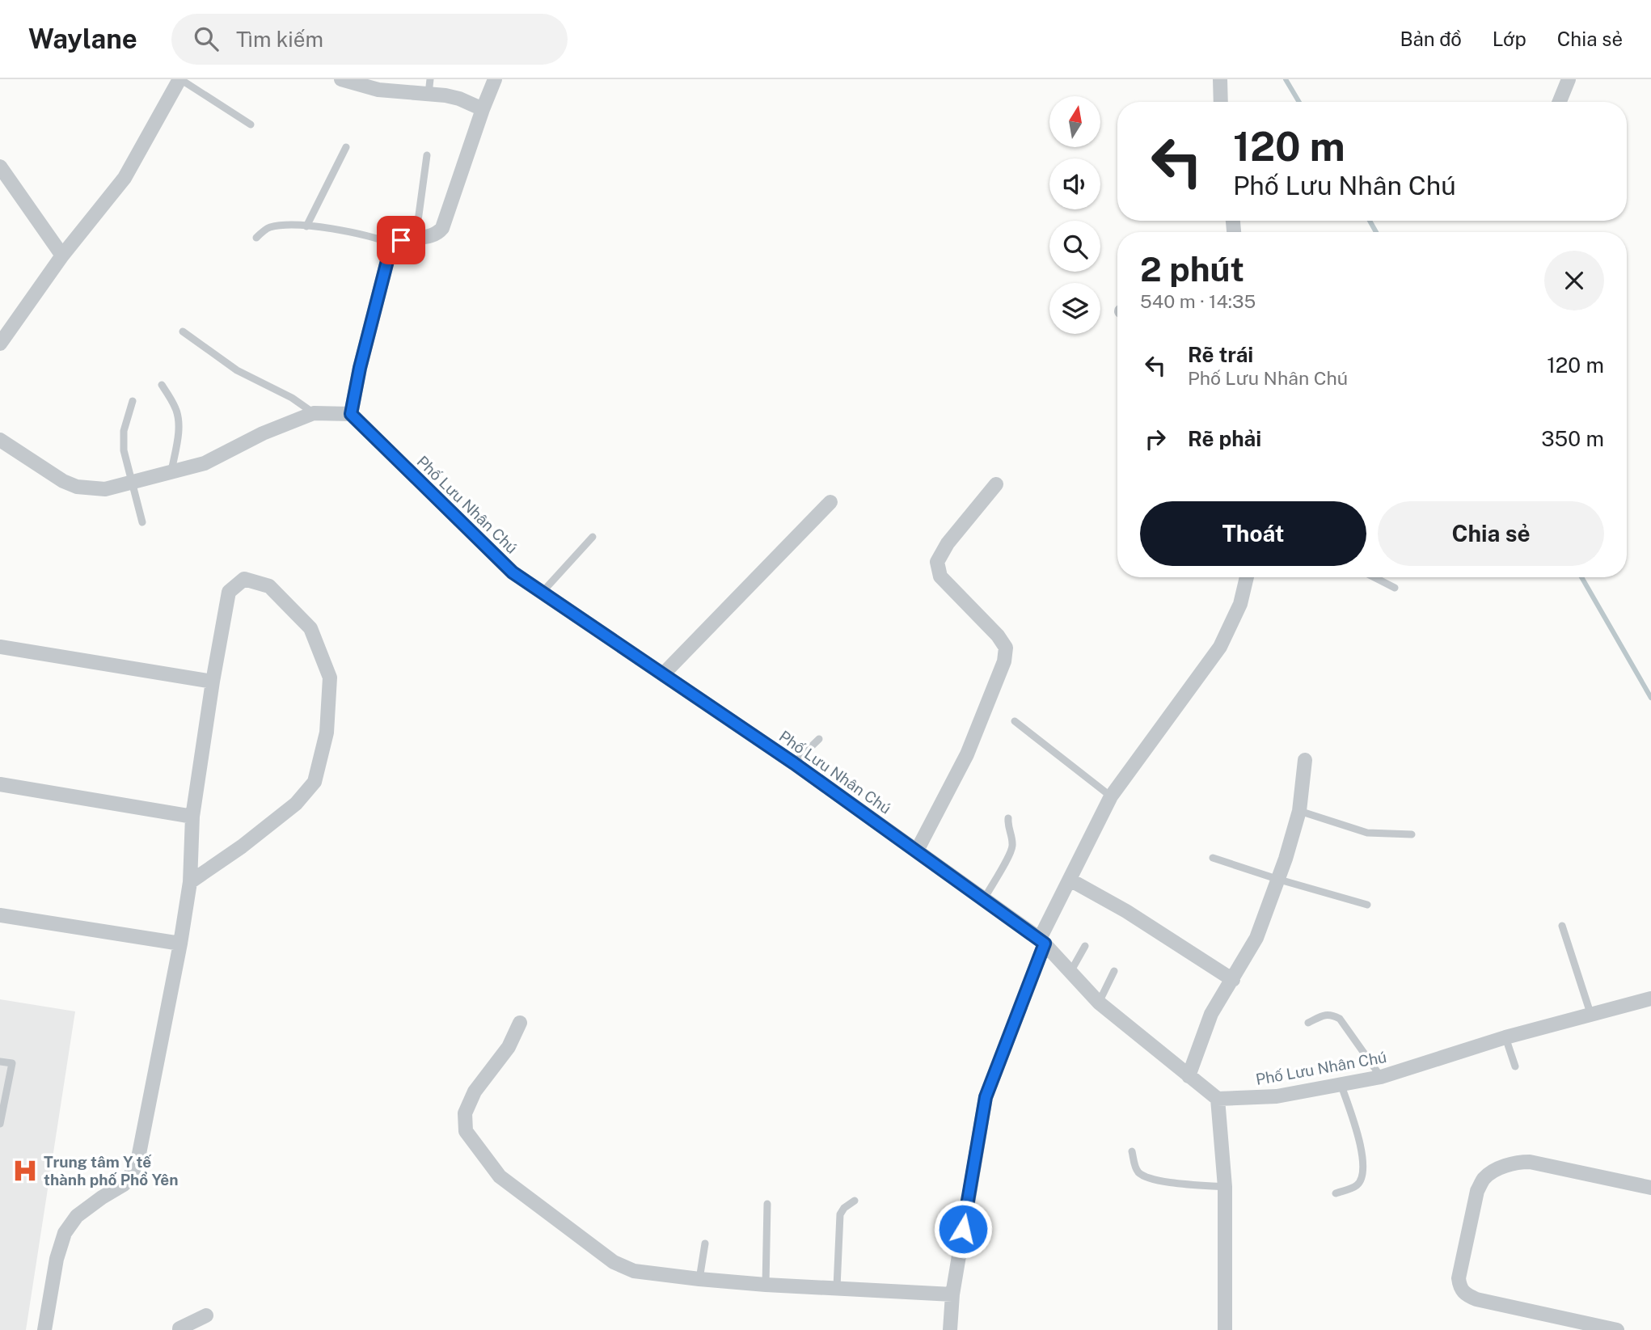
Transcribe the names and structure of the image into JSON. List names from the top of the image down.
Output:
{
  "streets": {
    "street": ["Phố Lưu Nhân Chú"]
  },
  "places": {
    "hospital": ["Trung tâm Y tế thành phố Phổ Yên"]
  },
  "north": "top",
  "page": {
    "header": "Waylane",
    "search": "Tìm kiếm",
    "nav": ["Bản đồ", "Lớp", "Chia sẻ"],
    "turn": ["120 m", "Phố Lưu Nhân Chú"],
    "heading": ["2 phút", "540 m · 14:35"],
    "list": [
      {
        "name": "Rẽ trái",
        "note": "Phố Lưu Nhân Chú",
        "value": "120 m"
      },
      {
        "name": "Rẽ phải",
        "value": "350 m"
      }
    ],
    "buttons": ["Thoát", "Chia sẻ"]
  }
}
